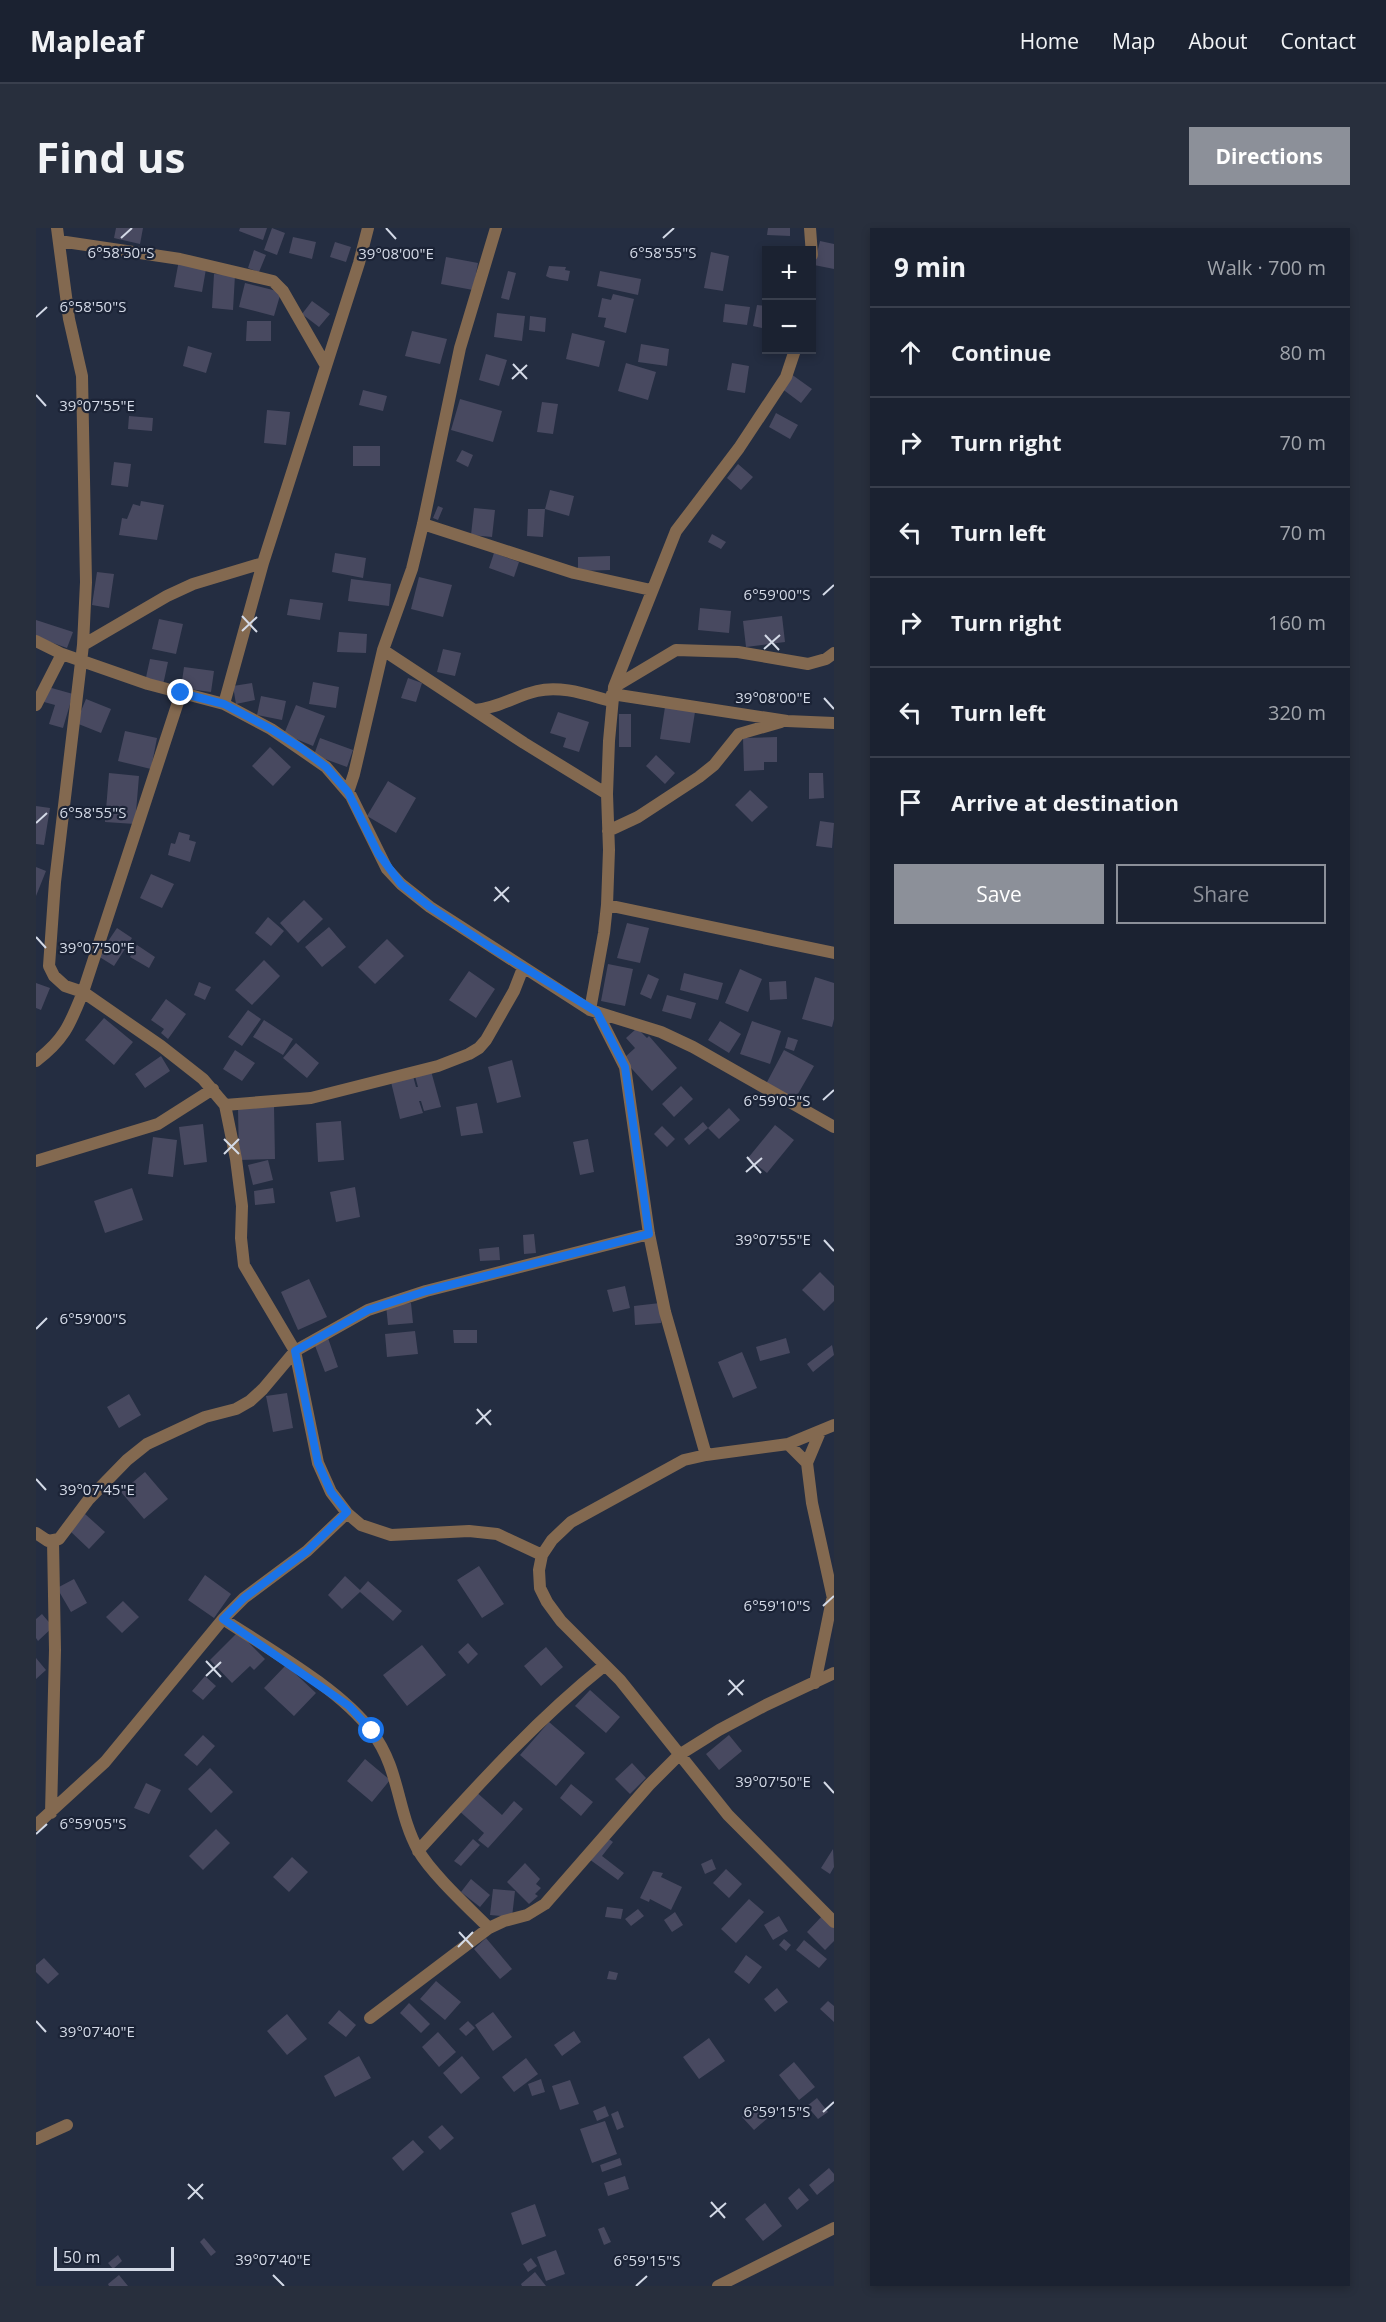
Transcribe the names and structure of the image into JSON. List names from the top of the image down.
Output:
{
  "scale_bar": "50 m",
  "page": {
    "header": "Mapleaf",
    "nav": [
      "Home",
      "Map",
      "About",
      "Contact"
    ],
    "buttons": [
      "Directions",
      ["Save", "Share"]
    ],
    "title": "Find us",
    "heading": ["9 min", "Walk · 700 m"],
    "map_buttons": ["+", "−"],
    "list": [
      ["Continue", "80 m"],
      ["Turn right", "70 m"],
      ["Turn left", "70 m"],
      ["Turn right", "160 m"],
      ["Turn left", "320 m"],
      "Arrive at destination"
    ],
    "scale": "50 m"
  },
  "coordinates": [
    "6°58'50\"S",
    "6°58'55\"S",
    "39°08'00\"E",
    "39°07'55\"E",
    "6°59'00\"S",
    "39°07'50\"E",
    "6°59'05\"S",
    "39°07'45\"E",
    "6°59'10\"S",
    "39°07'40\"E",
    "6°59'15\"S"
  ]
}
